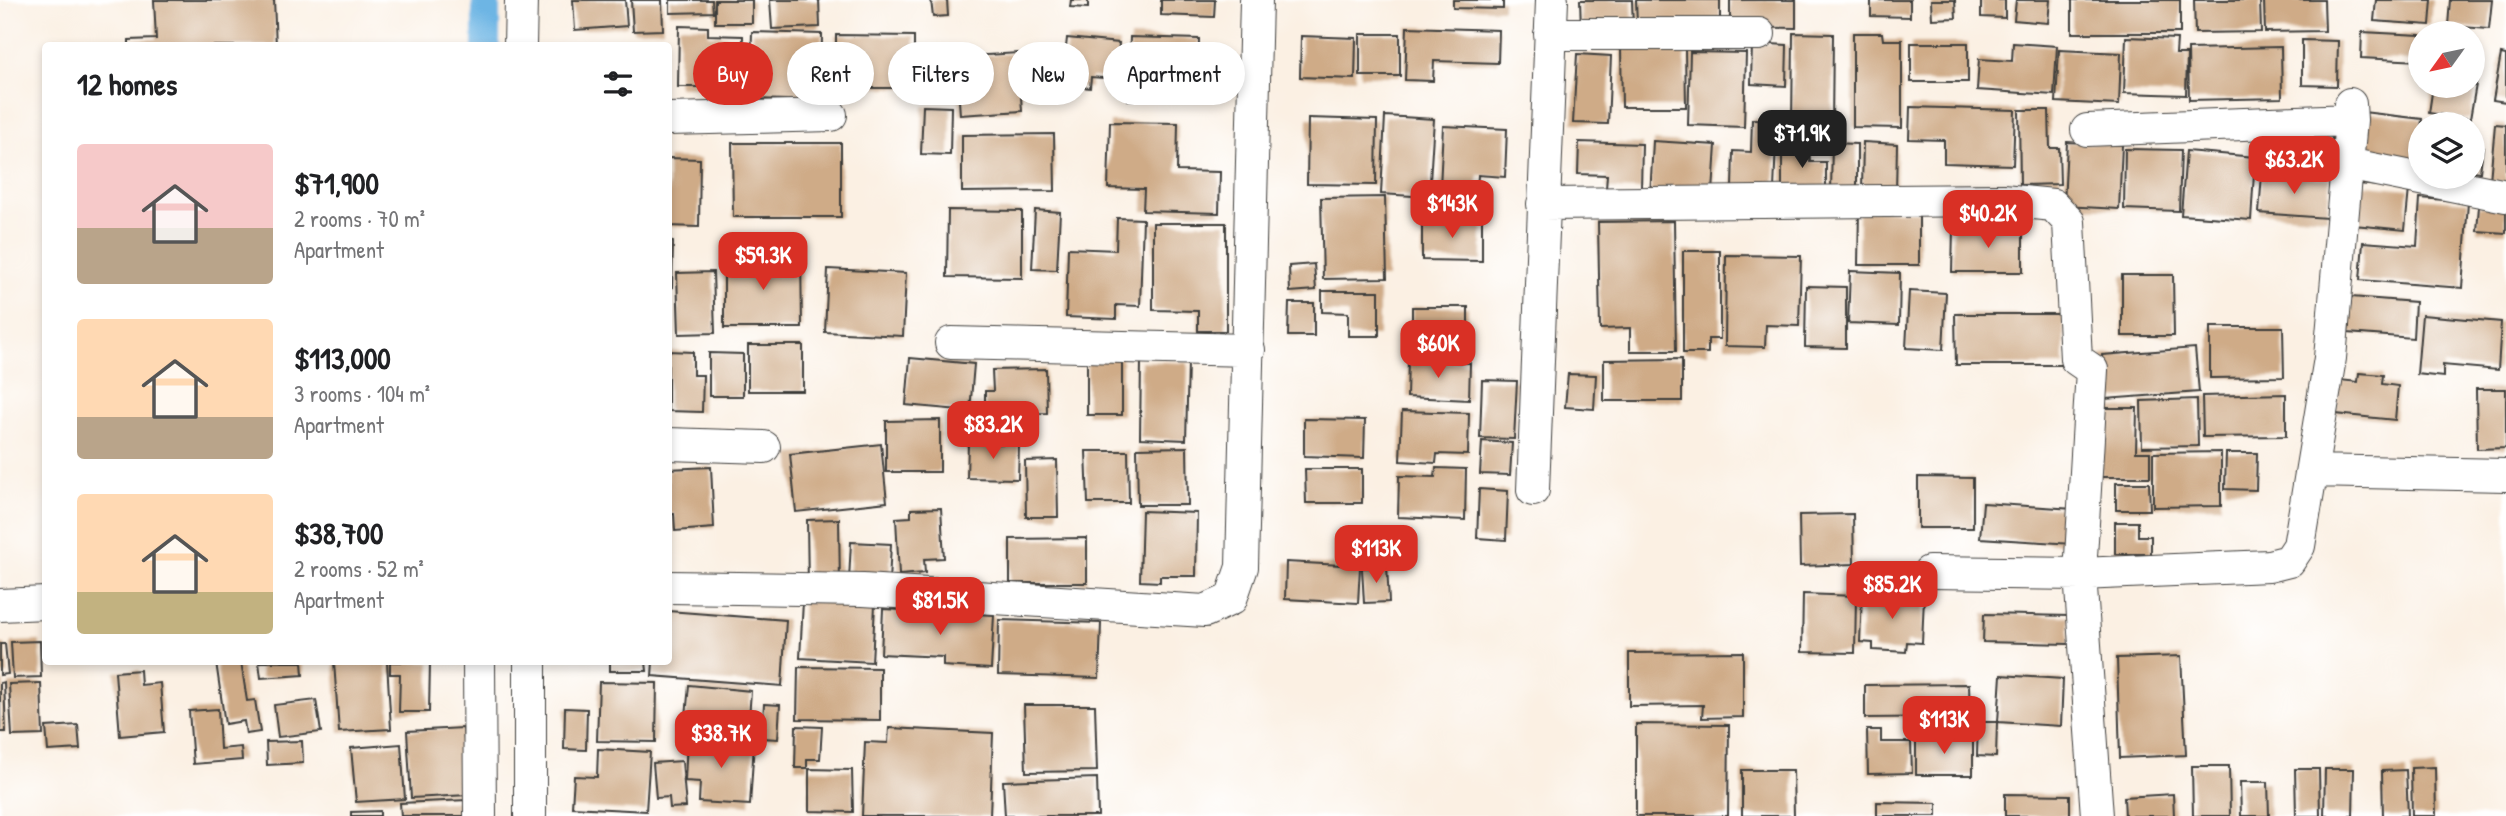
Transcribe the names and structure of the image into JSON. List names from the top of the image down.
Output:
{
  "north": "bottom left",
  "page": {
    "chip": [
      "Buy",
      "Rent",
      "Filters",
      "New",
      "Apartment"
    ],
    "heading": "12 homes",
    "price": [
      "$71.9K",
      "$63.2K",
      "$143K",
      "$40.2K",
      "$59.3K",
      "$60K",
      "$83.2K",
      "$113K",
      "$85.2K",
      "$81.5K",
      "$113K",
      "$38.7K"
    ],
    "list": [
      {
        "name": "$71,900",
        "note": "2 rooms · 70 m² · Apartment"
      },
      {
        "name": "$113,000",
        "note": "3 rooms · 104 m² · Apartment"
      },
      {
        "name": "$38,700",
        "note": "2 rooms · 52 m² · Apartment"
      }
    ]
  }
}
